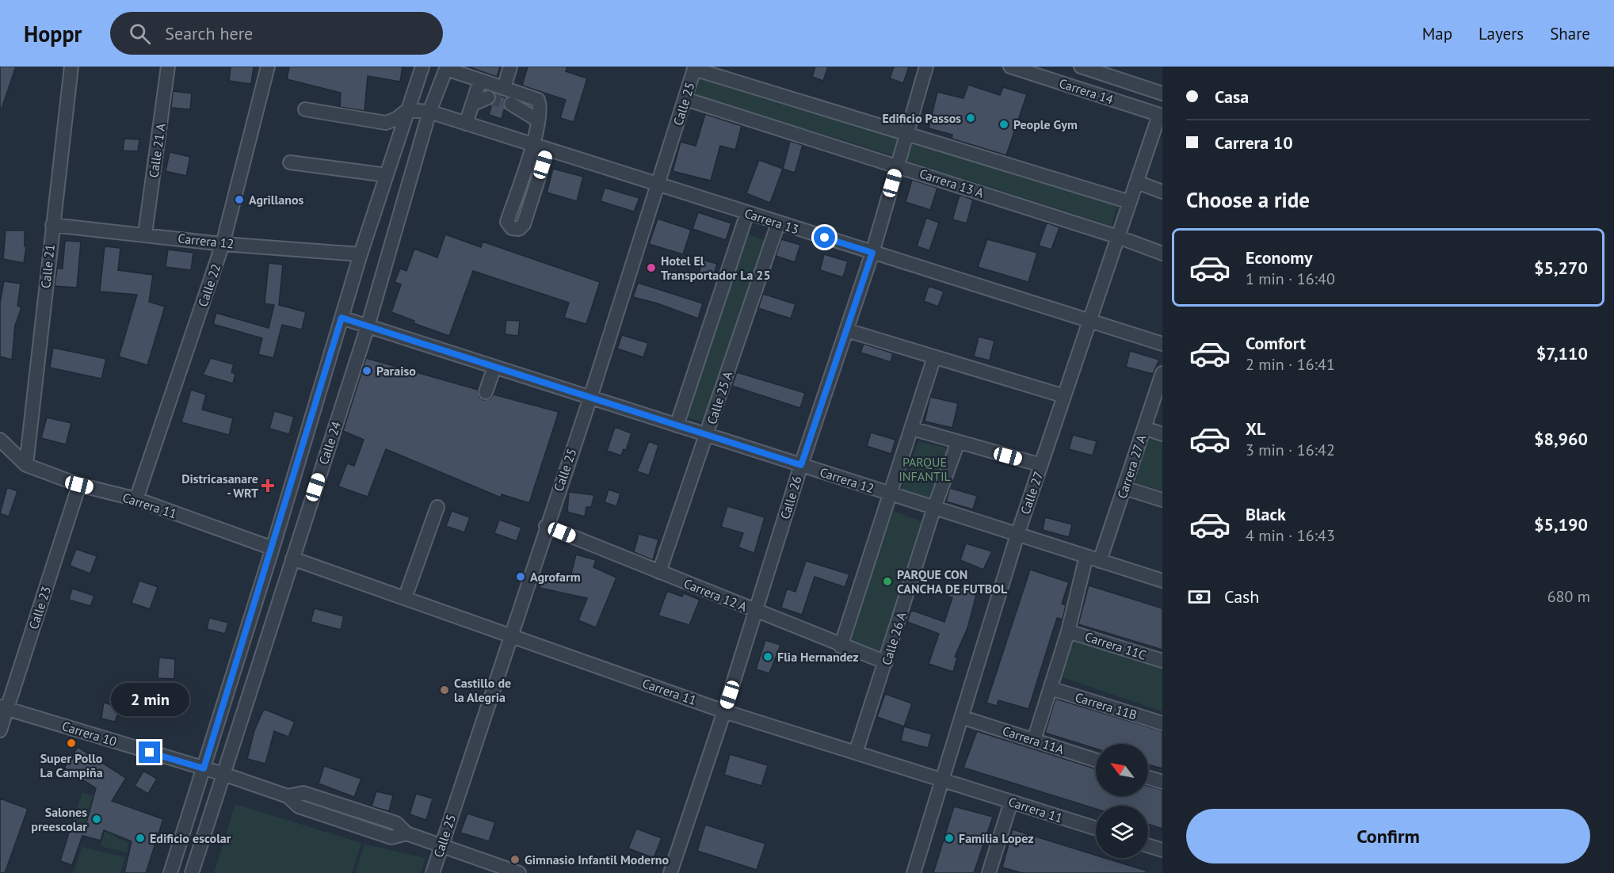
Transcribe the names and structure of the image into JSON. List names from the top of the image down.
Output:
{
  "streets": {
    "street": [
      "Carrera 14",
      "Calle 25",
      "Calle 21 A",
      "Carrera 13 A",
      "Carrera 13",
      "Carrera 12",
      "Calle 21",
      "Calle 22",
      "Calle 25 A",
      "Calle 24",
      "Carrera 27 A",
      "Calle 27",
      "Calle 26",
      "Carrera 11",
      "Carrera 12 A",
      "Calle 23",
      "Calle 26 A",
      "Carrera 11C",
      "Carrera 11B",
      "Carrera 10",
      "Carrera 11A"
    ]
  },
  "crossings": [
    ["Carrera 14", "Calle 27"],
    ["Calle 25", "Carrera 13 A"],
    ["Calle 25", "Carrera 13"],
    ["Calle 25", "Carrera 12"],
    ["Calle 25", "Carrera 11"],
    ["Calle 25", "Carrera 12 A"],
    ["Calle 25", "Carrera 10"],
    ["Calle 21 A", "Carrera 12"],
    ["Carrera 13 A", "Calle 27"],
    ["Carrera 13 A", "Calle 26"],
    ["Carrera 13", "Calle 25 A"],
    ["Carrera 13", "Calle 24"],
    ["Carrera 13", "Calle 27"],
    ["Carrera 13", "Calle 26"],
    ["Carrera 12", "Calle 21"],
    ["Carrera 12", "Calle 22"],
    ["Carrera 12", "Calle 25 A"],
    ["Carrera 12", "Calle 24"],
    ["Carrera 12", "Carrera 27 A"],
    ["Carrera 12", "Calle 27"],
    ["Carrera 12", "Calle 26"],
    ["Carrera 12", "Calle 26 A"],
    ["Calle 21", "Carrera 11"],
    ["Calle 22", "Carrera 11"],
    ["Calle 25 A", "Carrera 12 A"],
    ["Calle 24", "Carrera 11"],
    ["Calle 24", "Carrera 10"],
    ["Carrera 27 A", "Carrera 11C"],
    ["Carrera 27 A", "Carrera 11B"],
    ["Carrera 27 A", "Carrera 11A"],
    ["Calle 27", "Carrera 11"],
    ["Calle 27", "Carrera 11A"],
    ["Calle 26", "Carrera 11"],
    ["Calle 26", "Carrera 12 A"],
    ["Carrera 11", "Calle 23"],
    ["Carrera 11", "Calle 26 A"],
    ["Carrera 12 A", "Calle 26 A"],
    ["Calle 23", "Carrera 10"]
  ],
  "parks": ["PARQUE INFANTIL"],
  "places": {
    "other": [
      "Edificio Passos",
      "People Gym",
      "Agrillanos",
      "Hotel El Transportador La 25",
      "Paraiso",
      "Agrofarm",
      "PARQUE CON CANCHA DE FUTBOL",
      "Flia Hernandez",
      "Castillo de la Alegria",
      "Super Pollo La Campiña",
      "Salones preescolar",
      "Edificio escolar",
      "Familia Lopez",
      "Gimnasio Infantil Moderno"
    ],
    "health": ["Districasanare - WRT"]
  },
  "north": "top left",
  "page": {
    "header": "Hoppr",
    "search": "Search here",
    "nav": ["Map", "Layers", "Share"],
    "banner": ["Casa", "Carrera 10"],
    "heading": "Choose a ride",
    "list": [
      {
        "name": "Economy",
        "note": "1 min · 16:40",
        "value": "$5,270"
      },
      {
        "name": "Comfort",
        "note": "2 min · 16:41",
        "value": "$7,110"
      },
      {
        "name": "XL",
        "note": "3 min · 16:42",
        "value": "$8,960"
      },
      {
        "name": "Black",
        "note": "4 min · 16:43",
        "value": "$5,190"
      }
    ],
    "pay": ["Cash", "680 m"],
    "bubble": "2 min",
    "buttons": "Confirm"
  }
}
